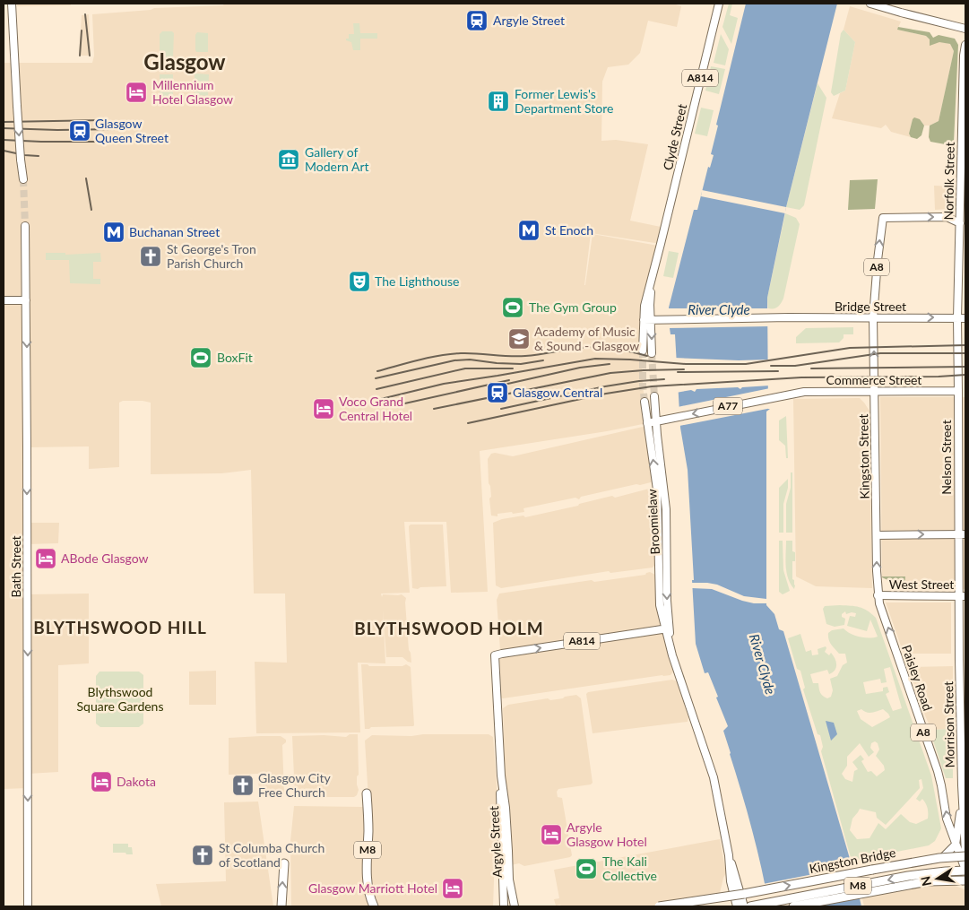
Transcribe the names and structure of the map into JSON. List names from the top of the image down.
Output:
{
  "streets": {
    "highway": ["M8", "Kingston Bridge"],
    "main road": [
      "A814",
      "Clyde Street",
      "Norfolk Street",
      "A8",
      "Bridge Street",
      "Commerce Street",
      "A77",
      "Kingston Street",
      "Nelson Street",
      "Broomielaw",
      "Bath Street",
      "West Street",
      "Paisley Road",
      "Morrison Street",
      "Argyle Street"
    ]
  },
  "crossings": [
    ["A814", "Clyde Street"],
    ["A814", "Bridge Street"],
    ["Clyde Street", "Bridge Street"],
    ["Norfolk Street", "A8"],
    ["Norfolk Street", "Bridge Street"],
    ["Norfolk Street", "Nelson Street"],
    ["A8", "Bridge Street"],
    ["A8", "Kingston Street"],
    ["Bridge Street", "Kingston Street"],
    ["Bridge Street", "Nelson Street"],
    ["Commerce Street", "A77"],
    ["Commerce Street", "Kingston Street"],
    ["Commerce Street", "Nelson Street"],
    ["Commerce Street", "Broomielaw"],
    ["A77", "Broomielaw"],
    ["Kingston Street", "West Street"],
    ["Kingston Street", "Paisley Road"],
    ["Nelson Street", "West Street"],
    ["Nelson Street", "Morrison Street"],
    ["Broomielaw", "Argyle Street"],
    ["Broomielaw", "M8"],
    ["Broomielaw", "Kingston Bridge"],
    ["West Street", "Paisley Road"],
    ["West Street", "Morrison Street"],
    ["Paisley Road", "Morrison Street"],
    ["Paisley Road", "Kingston Bridge"],
    ["Morrison Street", "Kingston Bridge"],
    ["M8", "Kingston Bridge"]
  ],
  "one_way": [
    "Commerce Street",
    "Kingston Street",
    "Bath Street",
    "Paisley Road"
  ],
  "districts": ["Glasgow", "BLYTHSWOOD HILL", "BLYTHSWOOD HOLM"],
  "water": ["River Clyde"],
  "parks": ["Blythswood Square Gardens"],
  "places": {
    "station": ["Argyle Street", "Glasgow Queen Street", "Glasgow Central"],
    "hotel": [
      "Millennium Hotel Glasgow",
      "Voco Grand Central Hotel",
      "ABode Glasgow",
      "Dakota",
      "Argyle Glasgow Hotel",
      "Glasgow Marriott Hotel"
    ],
    "building": ["Former Lewis's Department Store"],
    "museum": ["Gallery of Modern Art"],
    "metro station": ["St Enoch", "Buchanan Street"],
    "church": ["St George's Tron Parish Church", "Glasgow City Free Church", "St Columba Church of Scotland"],
    "theatre": ["The Lighthouse"],
    "sports": ["The Gym Group", "BoxFit", "The Kali Collective"],
    "school or university": ["Academy of Music & Sound - Glasgow"]
  },
  "north": "left"
}
